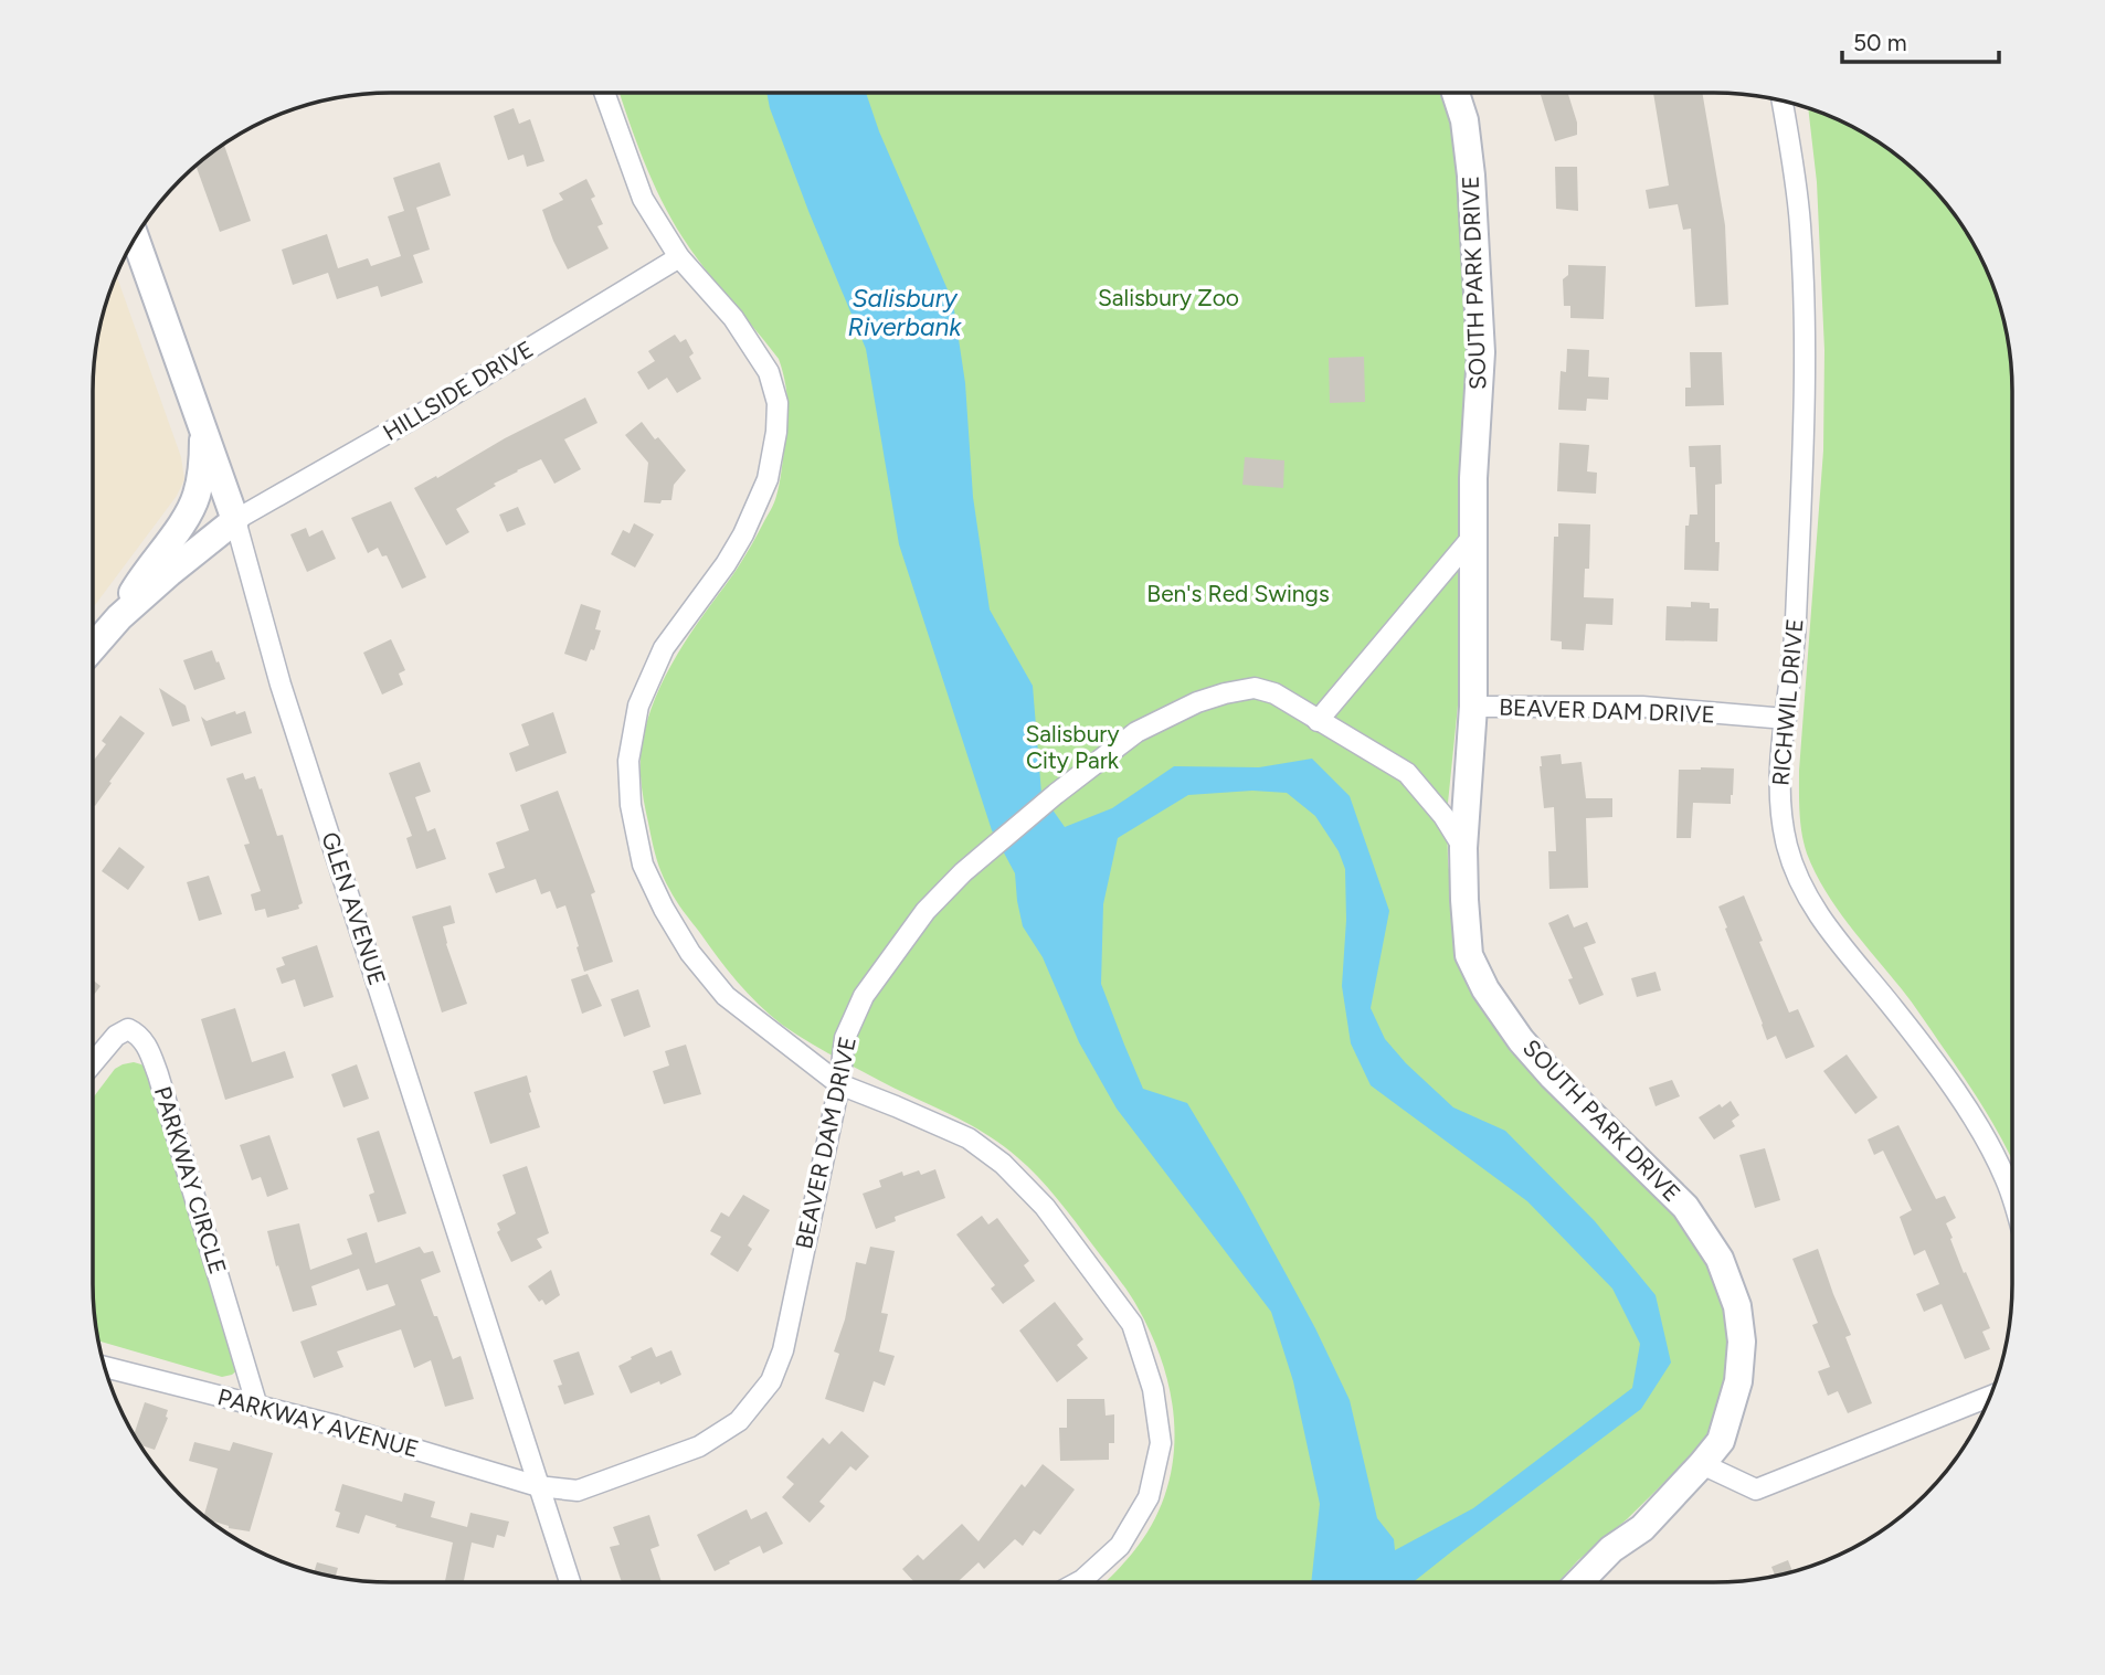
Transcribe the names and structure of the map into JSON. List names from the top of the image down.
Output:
{
  "streets": {
    "street": [
      "SOUTH PARK DRIVE",
      "HILLSIDE DRIVE",
      "RICHWIL DRIVE",
      "BEAVER DAM DRIVE",
      "GLEN AVENUE",
      "PARKWAY CIRCLE",
      "PARKWAY AVENUE"
    ]
  },
  "crossings": [
    ["SOUTH PARK DRIVE", "BEAVER DAM DRIVE"],
    ["HILLSIDE DRIVE", "GLEN AVENUE"],
    ["RICHWIL DRIVE", "BEAVER DAM DRIVE"],
    ["BEAVER DAM DRIVE", "GLEN AVENUE"],
    ["BEAVER DAM DRIVE", "PARKWAY AVENUE"],
    ["GLEN AVENUE", "PARKWAY AVENUE"],
    ["PARKWAY CIRCLE", "PARKWAY AVENUE"]
  ],
  "water": ["Salisbury Riverbank"],
  "parks": ["Salisbury Zoo", "Ben's Red Swings", "Salisbury City Park"],
  "scale_bar": "50 m"
}
